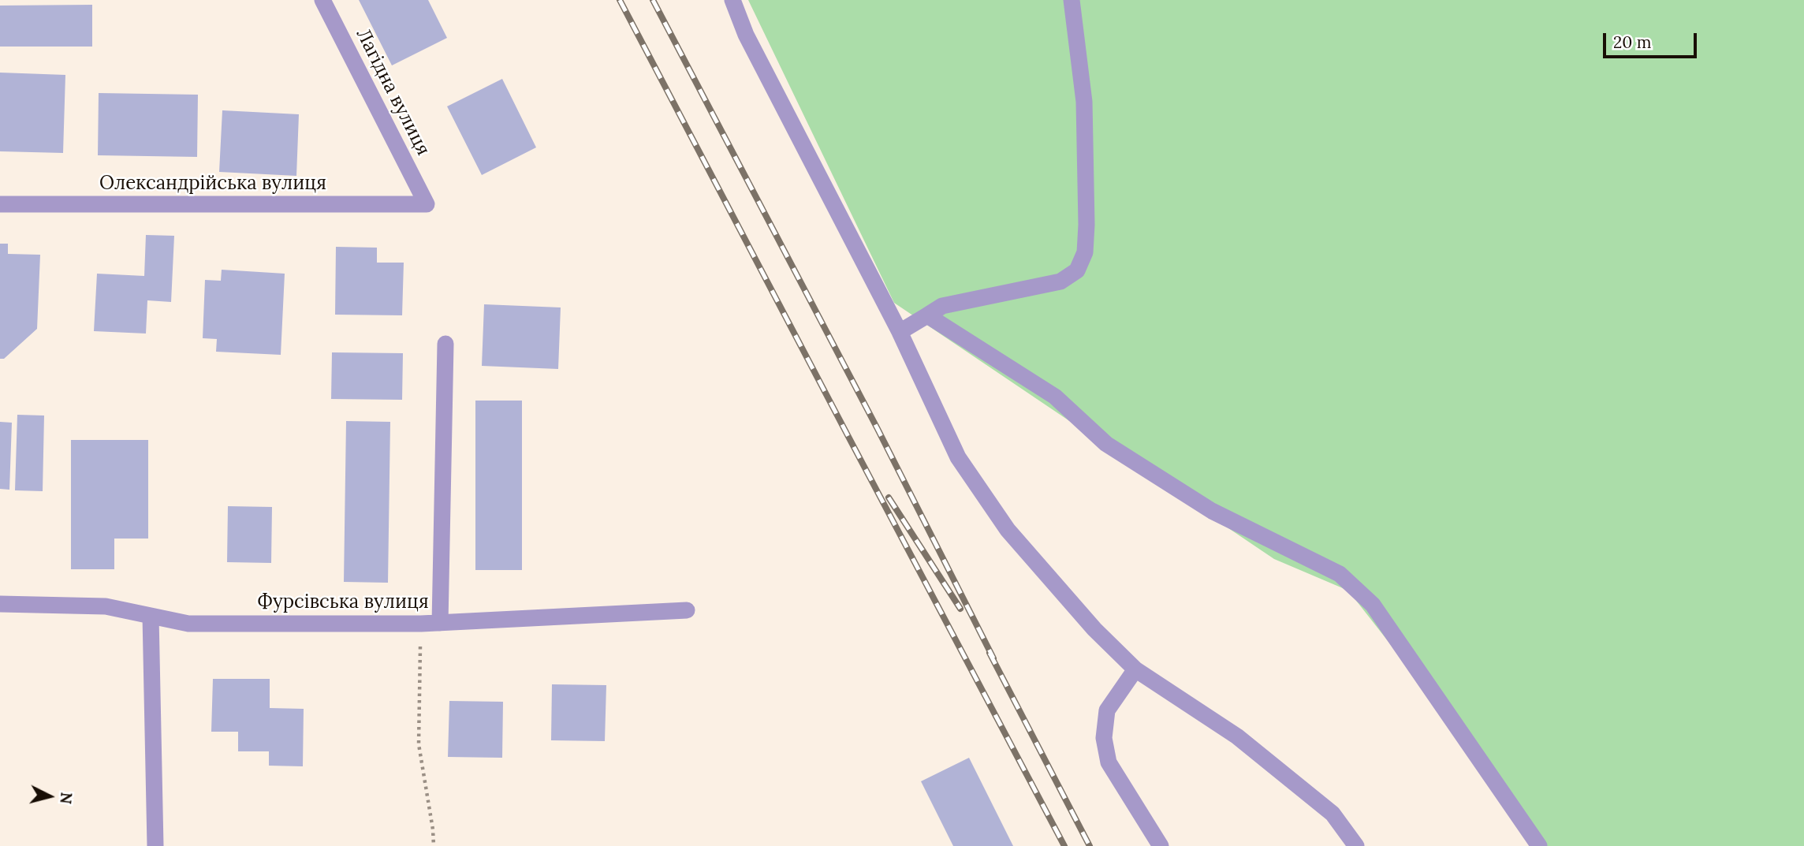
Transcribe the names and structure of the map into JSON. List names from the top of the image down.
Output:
{
  "streets": {
    "street": ["Лагідна вулиця", "Олександрійська вулиця", "Фурсівська вулиця"]
  },
  "crossings": [
    ["Лагідна вулиця", "Олександрійська вулиця"]
  ],
  "scale_bar": "20 m",
  "north": "right"
}
